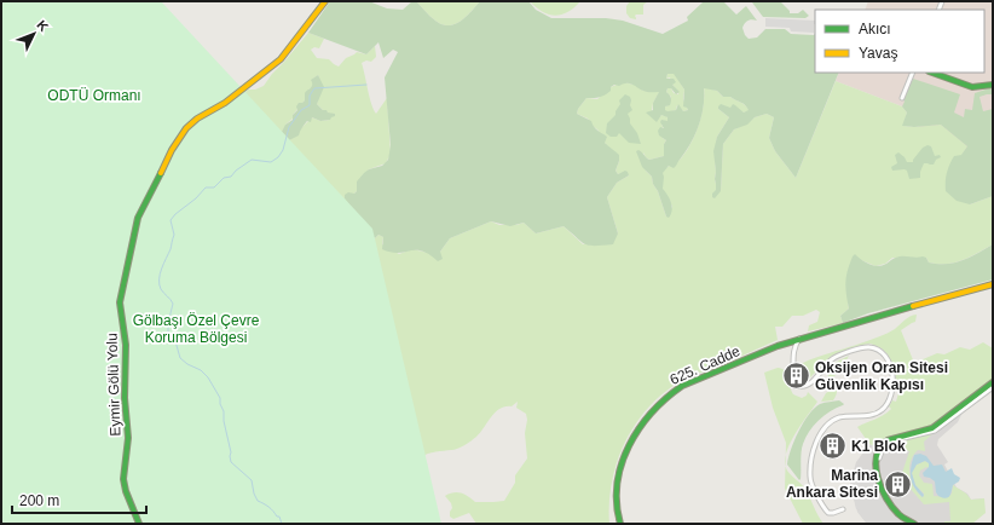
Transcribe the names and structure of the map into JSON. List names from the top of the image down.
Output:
{
  "streets": {
    "street": ["625. Cadde", "Eymir Gölü Yolu"]
  },
  "parks": ["ODTÜ Ormanı", "Gölbaşı Özel Çevre Koruma Bölgesi"],
  "places": {
    "building": ["Oksijen Oran Sitesi Güvenlik Kapısı", "K1 Blok", "Marina Ankara Sitesi"]
  },
  "legend": ["Akıcı", "Yavaş"],
  "scale_bar": "200 m",
  "north": "top right"
}
